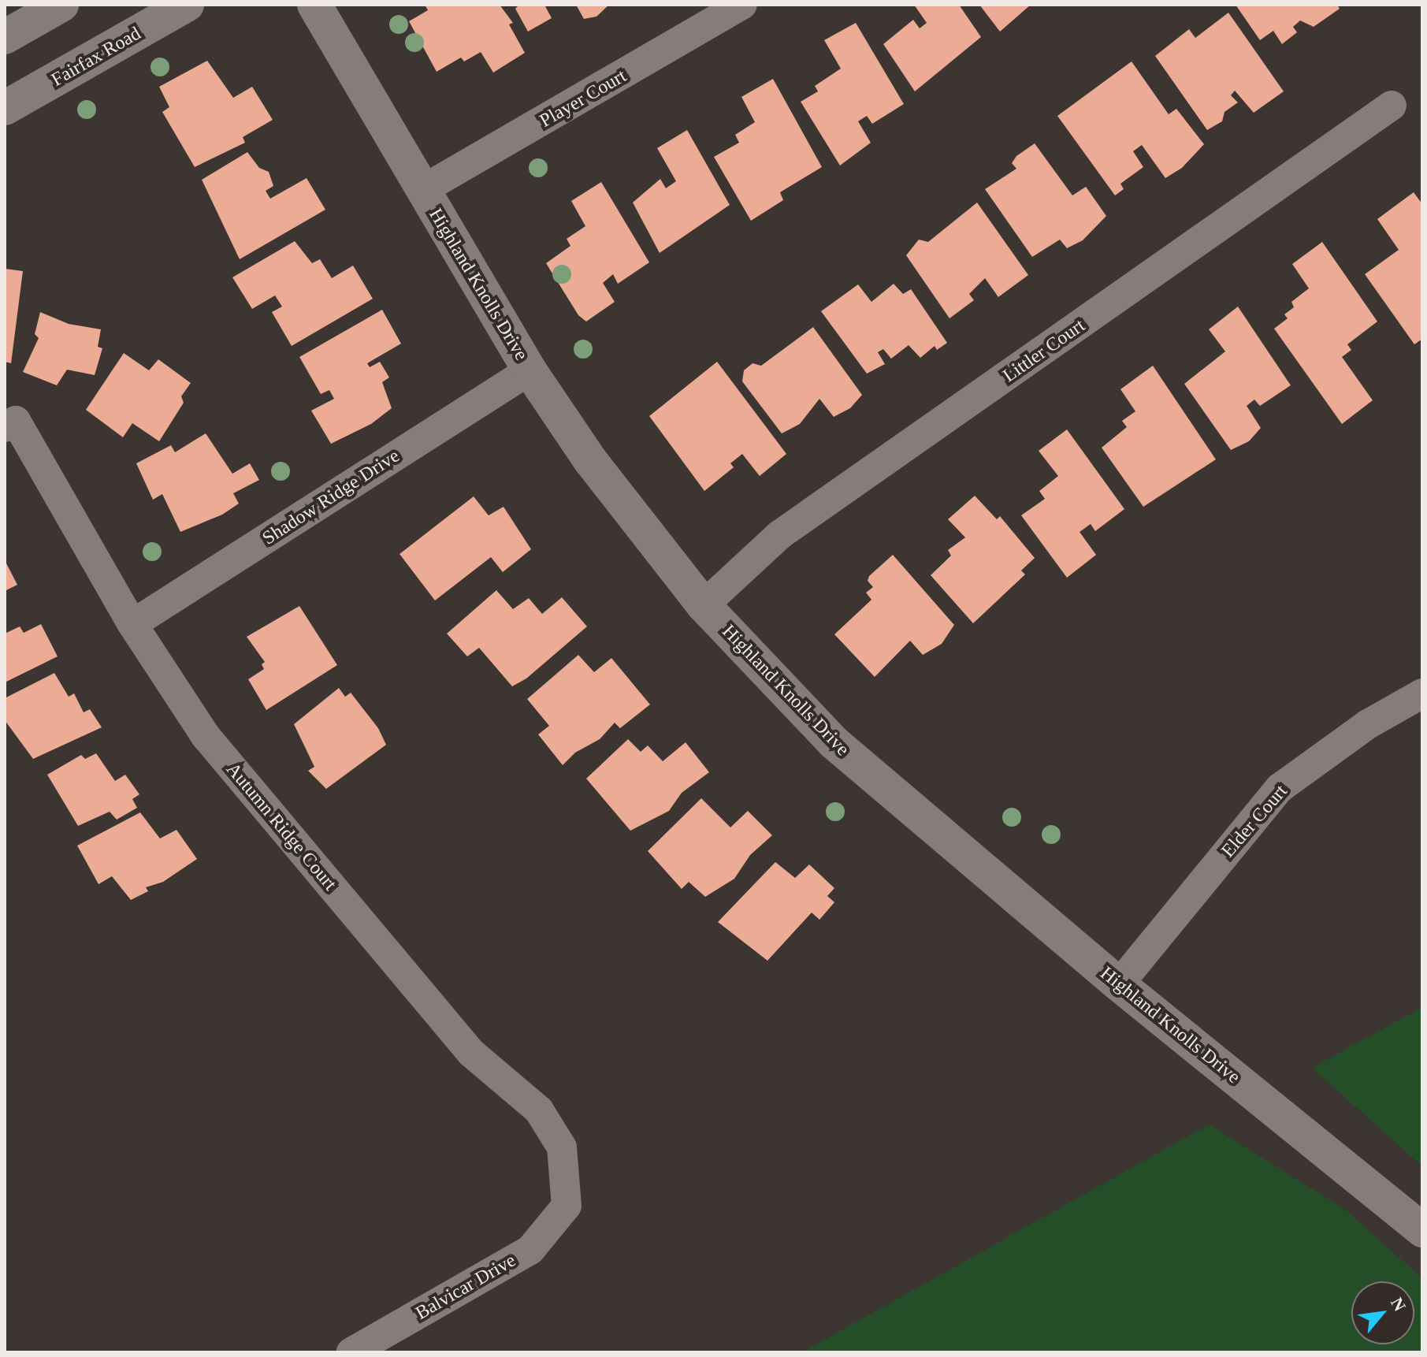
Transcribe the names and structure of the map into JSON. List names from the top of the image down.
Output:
{
  "streets": {
    "street": [
      "Fairfax Road",
      "Player Court",
      "Highland Knolls Drive",
      "Littler Court",
      "Shadow Ridge Drive",
      "Elder Court",
      "Autumn Ridge Court",
      "Balvicar Drive"
    ]
  },
  "crossings": [
    ["Player Court", "Highland Knolls Drive"],
    ["Highland Knolls Drive", "Littler Court"],
    ["Highland Knolls Drive", "Shadow Ridge Drive"],
    ["Highland Knolls Drive", "Elder Court"],
    ["Shadow Ridge Drive", "Autumn Ridge Court"],
    ["Autumn Ridge Court", "Balvicar Drive"]
  ],
  "north": "top right"
}
